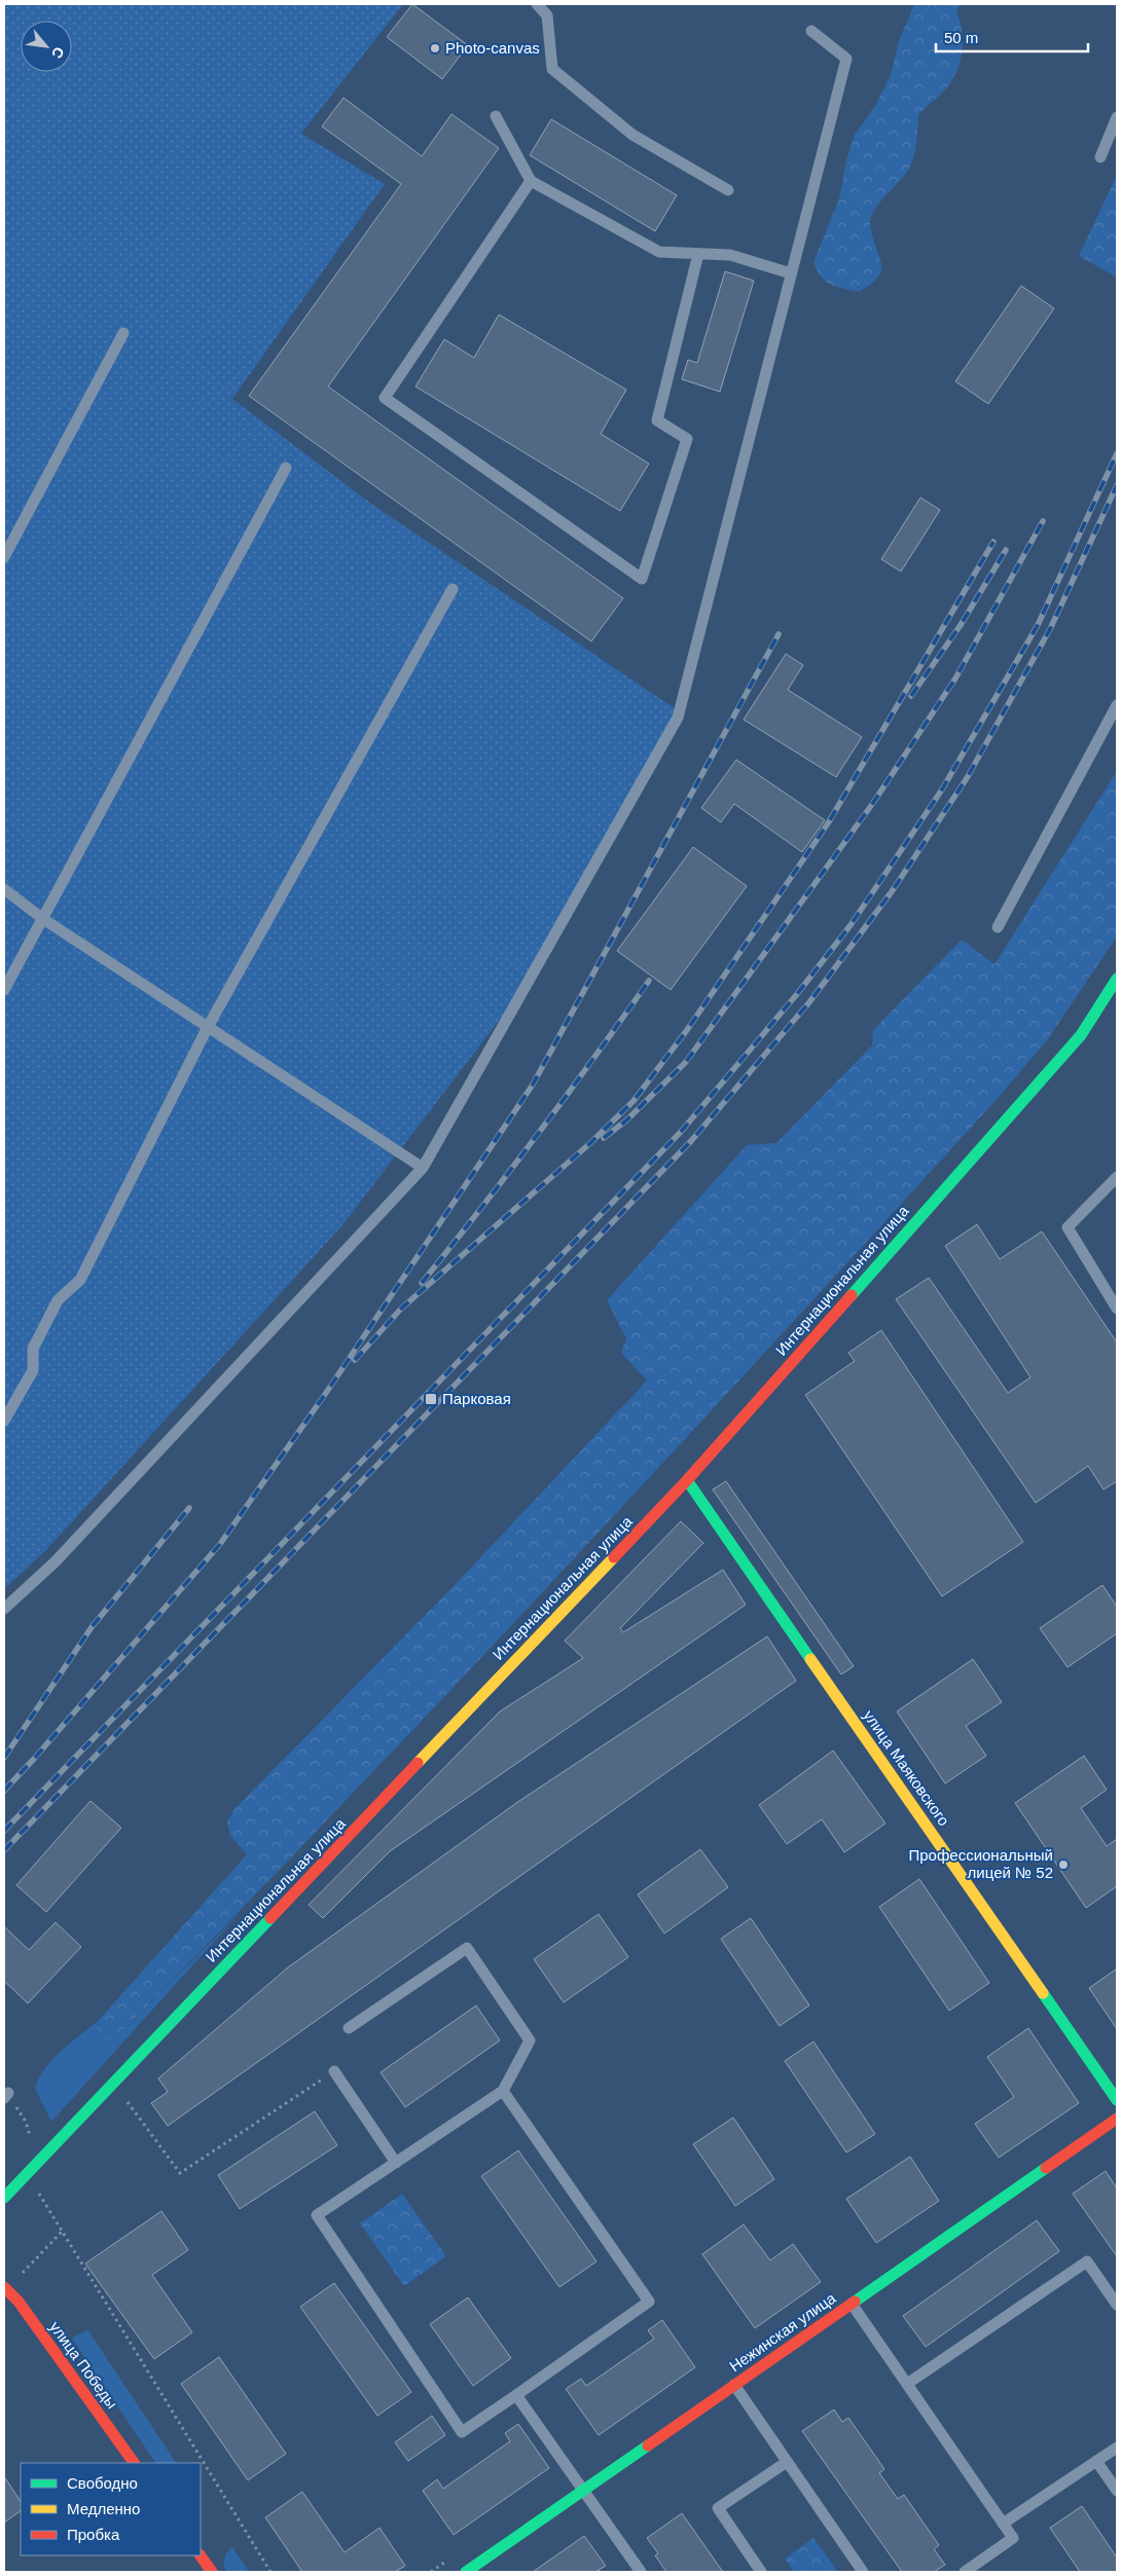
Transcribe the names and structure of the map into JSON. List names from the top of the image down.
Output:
{
  "streets": {
    "street": [
      "Интернациональная улица",
      "улица Маяковского",
      "Нежинская улица",
      "улица Победы"
    ]
  },
  "crossings": [
    ["Интернациональная улица", "улица Маяковского"]
  ],
  "places": {
    "other": ["Photo-canvas", "Профессиональный лицей № 52"],
    "transit": ["Парковая"]
  },
  "legend": ["Свободно", "Медленно", "Пробка"],
  "scale_bar": "50 m",
  "north": "bottom right"
}
